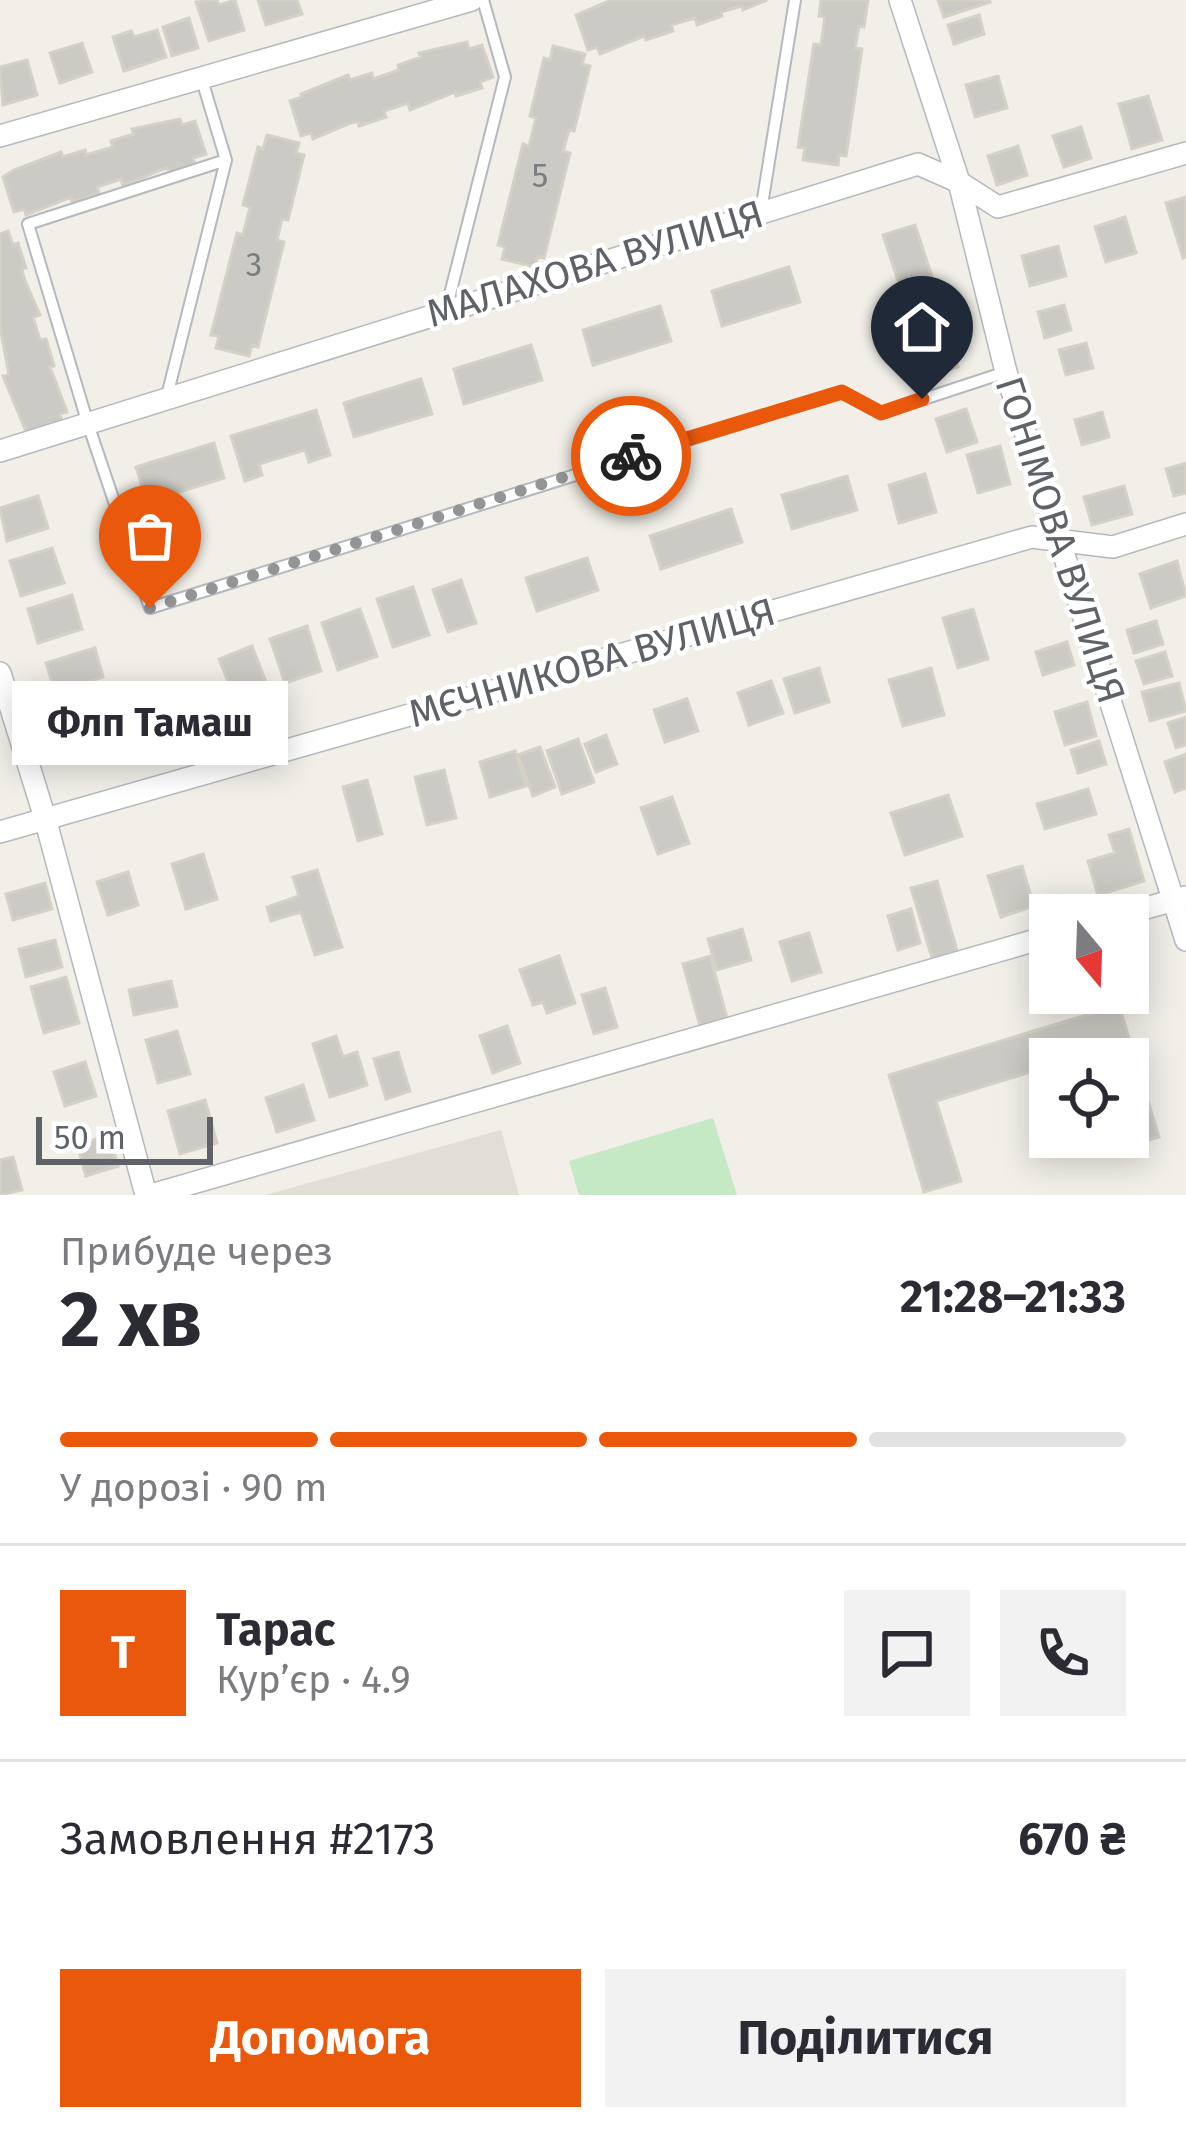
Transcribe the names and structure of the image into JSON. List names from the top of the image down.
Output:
{
  "streets": {
    "street": ["МАЛАХОВА ВУЛИЦЯ", "ГОНІМОВА ВУЛИЦЯ", "МЄЧНИКОВА ВУЛИЦЯ"]
  },
  "crossings": [
    ["МАЛАХОВА ВУЛИЦЯ", "ГОНІМОВА ВУЛИЦЯ"],
    ["ГОНІМОВА ВУЛИЦЯ", "МЄЧНИКОВА ВУЛИЦЯ"]
  ],
  "places": ["Флп Тамаш"],
  "house_numbers": ["5", "3"],
  "scale_bar": "50 m",
  "north": "bottom",
  "page": {
    "bubble": "Флп Тамаш",
    "scale": "50 m",
    "heading": ["2 хв", "Прибуде через", "21:28–21:33"],
    "panel": [
      "Тарас",
      "Кур’єр · 4.9",
      "Замовлення #2173",
      "670 ₴"
    ],
    "bar": "У дорозі · 90 m",
    "round": "Т",
    "buttons": ["Допомога", "Поділитися"]
  }
}
